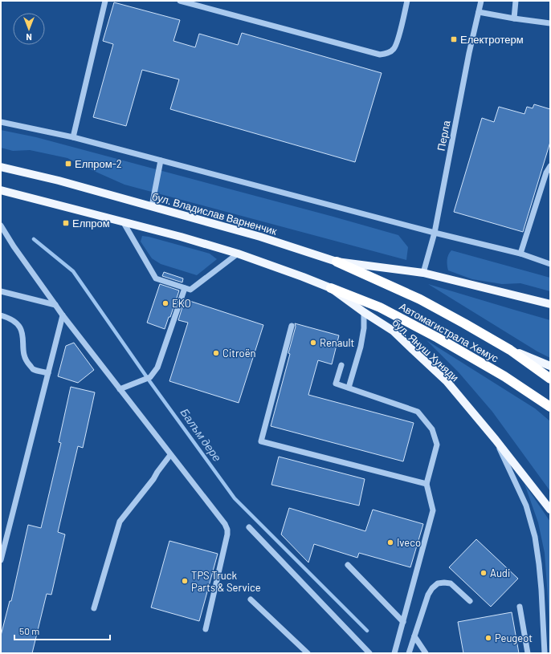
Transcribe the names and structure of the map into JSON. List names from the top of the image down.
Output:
{
  "streets": {
    "highway": ["Автомагистрала Хемус"],
    "main road": ["бул. Владислав Варненчик", "бул. Януш Хуняди"],
    "street": ["Перла"]
  },
  "crossings": [
    ["Перла", "бул. Владислав Варненчик"],
    ["бул. Владислав Варненчик", "Автомагистрала Хемус"],
    ["Автомагистрала Хемус", "бул. Януш Хуняди"]
  ],
  "water": ["Балъм дере"],
  "places": {
    "transit": ["Електротерм", "Елпром-2", "Елпром"],
    "other": [
      "EKO",
      "Renault",
      "Citroën",
      "Iveco",
      "Audi",
      "TPS Truck Parts & Service",
      "Peugeot"
    ]
  },
  "scale_bar": "50 m",
  "north": "bottom"
}
